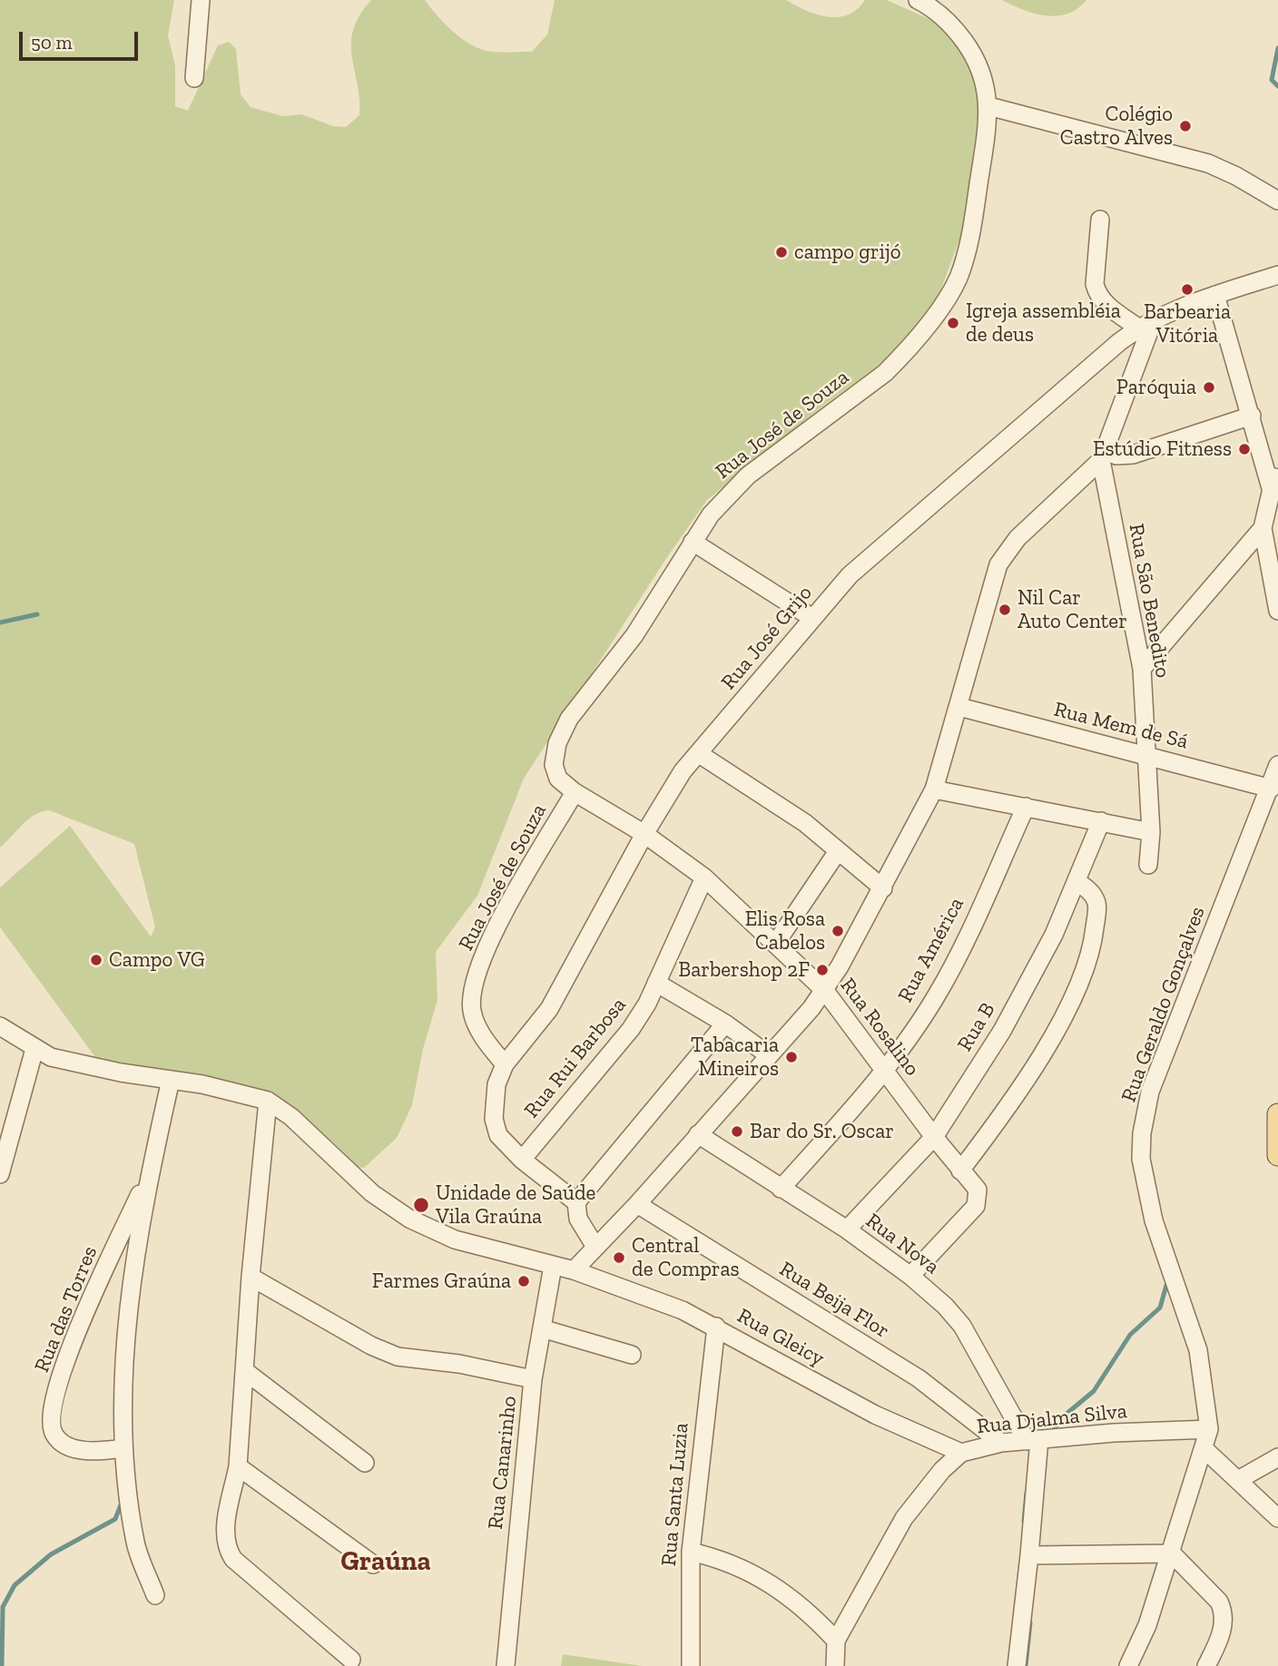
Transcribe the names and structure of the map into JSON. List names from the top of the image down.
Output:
{
  "streets": {
    "street": [
      "Rua José de Souza",
      "Rua São Benedito",
      "Rua José Grijo",
      "Rua Mem de Sá",
      "Rua América",
      "Rua Geraldo Gonçalves",
      "Rua Rosalino",
      "Rua B",
      "Rua Rui Barbosa",
      "Rua Nova",
      "Rua Beija Flor",
      "Rua das Torres",
      "Rua Gleicy",
      "Rua Djalma Silva",
      "Rua Canarinho",
      "Rua Santa Luzia"
    ]
  },
  "crossings": [
    ["Rua José de Souza", "Rua José Grijo"],
    ["Rua José de Souza", "Rua Rosalino"],
    ["Rua São Benedito", "Rua Mem de Sá"],
    ["Rua José Grijo", "Rua Rosalino"],
    ["Rua Mem de Sá", "Rua Geraldo Gonçalves"],
    ["Rua América", "Rua Rosalino"],
    ["Rua América", "Rua Nova"],
    ["Rua Geraldo Gonçalves", "Rua Djalma Silva"],
    ["Rua Rosalino", "Rua B"],
    ["Rua Rosalino", "Rua Rui Barbosa"],
    ["Rua Rosalino", "Rua Nova"],
    ["Rua B", "Rua Nova"],
    ["Rua Nova", "Rua Djalma Silva"],
    ["Rua Beija Flor", "Rua Djalma Silva"],
    ["Rua Gleicy", "Rua Djalma Silva"],
    ["Rua Gleicy", "Rua Canarinho"],
    ["Rua Gleicy", "Rua Santa Luzia"]
  ],
  "districts": ["Graúna"],
  "places": [
    "Colégio Castro Alves",
    "campo grijó",
    "Barbearia Vitória",
    "Igreja assembléia de deus",
    "Paróquia",
    "Estúdio Fitness",
    "Nil Car Auto Center",
    "Elis Rosa Cabelos",
    "Campo VG",
    "Barbershop 2F",
    "Tabacaria Mineiros",
    "Bar do Sr. Oscar",
    "Unidade de Saúde Vila Graúna",
    "Central de Compras",
    "Farmes Graúna"
  ],
  "scale_bar": "50 m"
}
